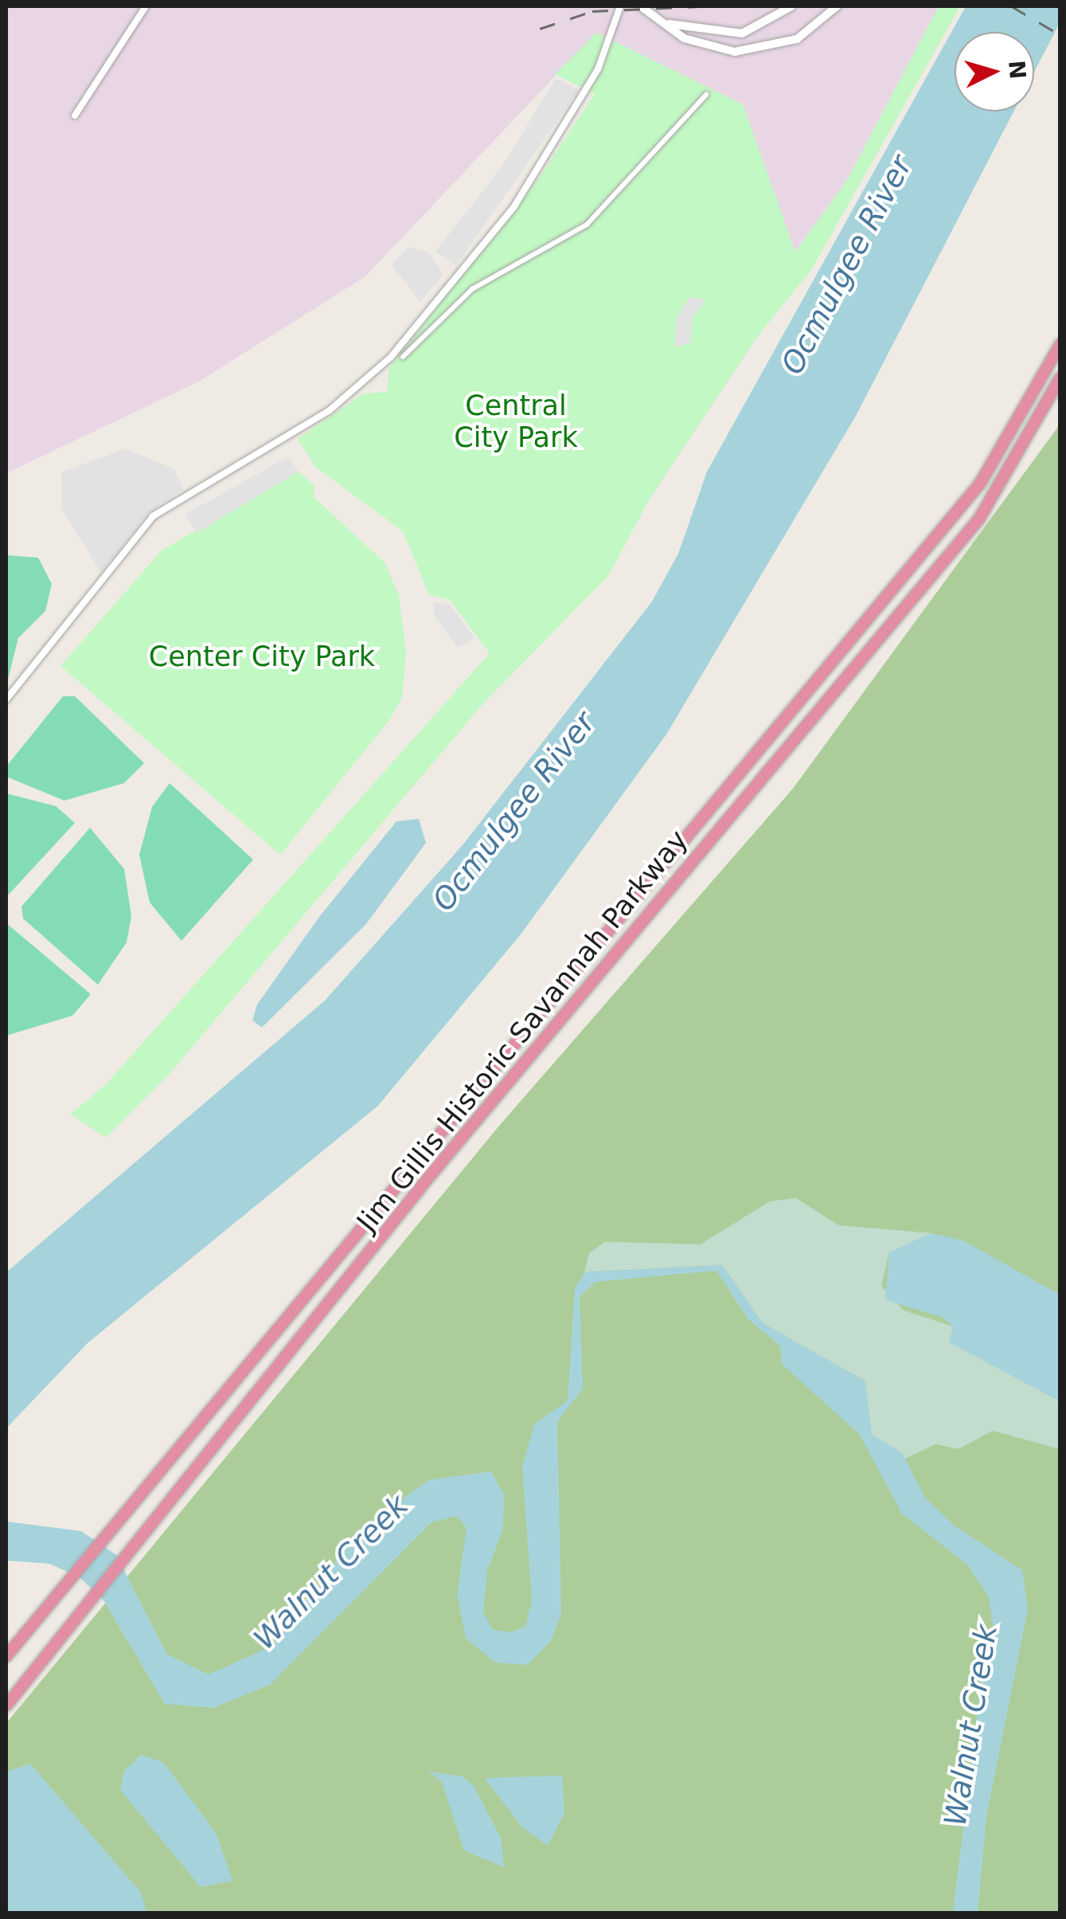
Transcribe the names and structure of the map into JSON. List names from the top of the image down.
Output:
{
  "streets": {
    "highway": ["Jim Gillis Historic Savannah Parkway"]
  },
  "water": ["Ocmulgee River", "Walnut Creek"],
  "parks": ["Central City Park", "Center City Park"],
  "north": "right"
}
